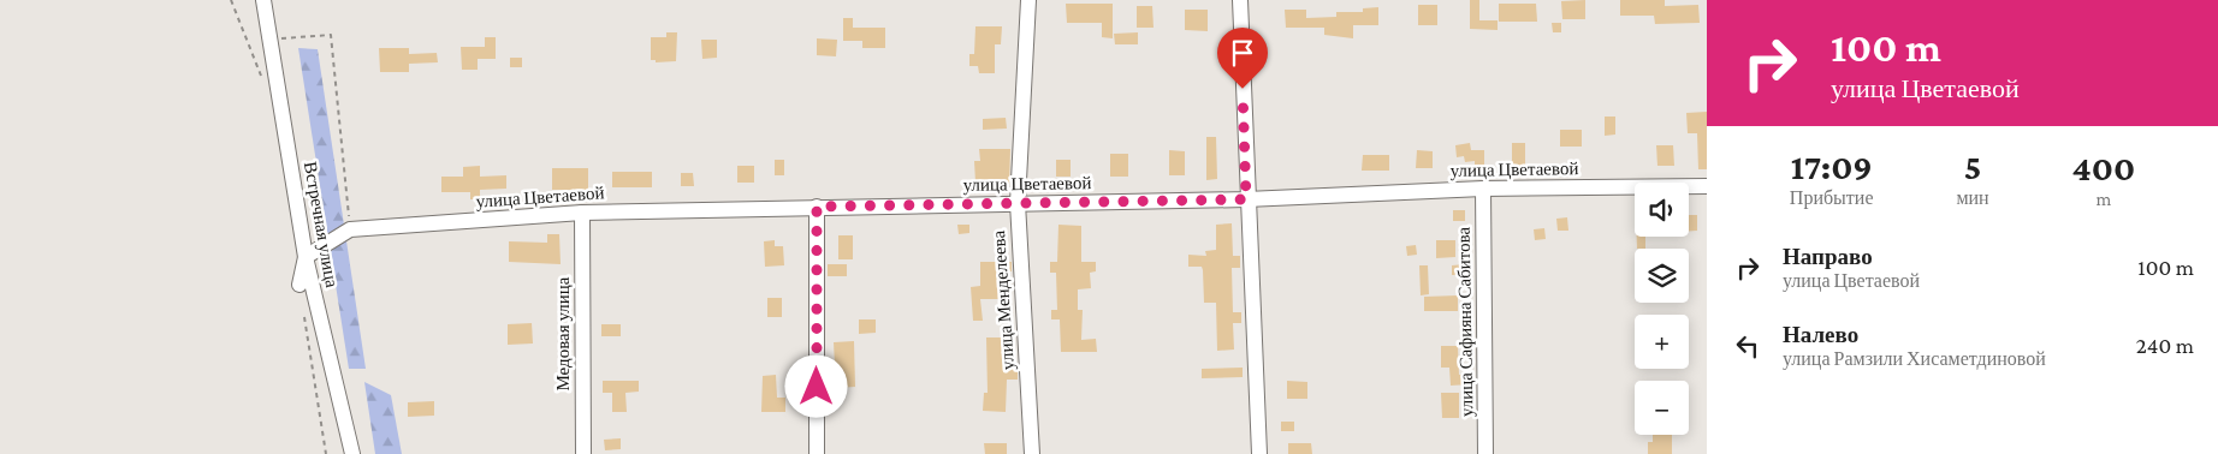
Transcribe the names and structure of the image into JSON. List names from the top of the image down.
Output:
{
  "streets": {
    "street": [
      "улица Цветаевой",
      "Встречная улица",
      "улица Менделеева",
      "улица Сафияна Сабитова",
      "Медовая улица"
    ]
  },
  "crossings": [
    ["улица Цветаевой", "улица Менделеева"],
    ["улица Цветаевой", "улица Сафияна Сабитова"],
    ["улица Цветаевой", "Медовая улица"]
  ],
  "page": {
    "turn": ["100 m", "улица Цветаевой"],
    "eta": [
      "17:09",
      "Прибытие",
      "5",
      "мин",
      "400",
      "m"
    ],
    "map_buttons": ["+", "−"],
    "list": [
      {
        "name": "Направо",
        "note": "улица Цветаевой",
        "value": "100 m"
      },
      {
        "name": "Налево",
        "note": "улица Рамзили Хисаметдиновой",
        "value": "240 m"
      }
    ]
  }
}
